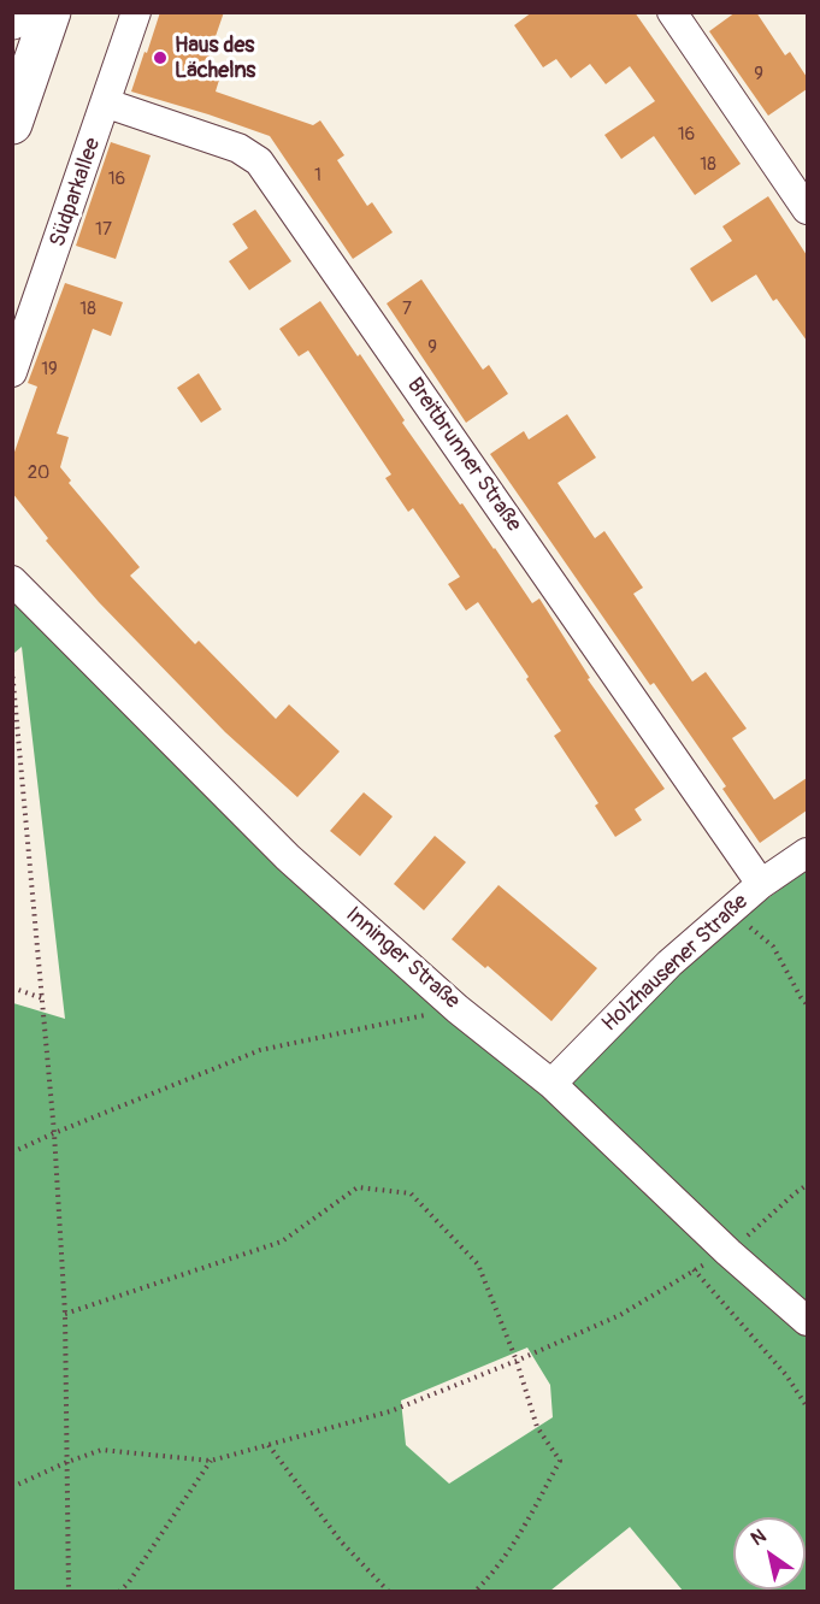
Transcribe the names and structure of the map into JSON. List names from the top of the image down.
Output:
{
  "streets": {
    "street": [
      "Südparkallee",
      "Breitbrunner Straße",
      "Inninger Straße",
      "Holzhausener Straße"
    ]
  },
  "crossings": [
    ["Südparkallee", "Breitbrunner Straße"],
    ["Breitbrunner Straße", "Holzhausener Straße"],
    ["Inninger Straße", "Holzhausener Straße"]
  ],
  "places": ["Haus des Lächelns"],
  "house_numbers": [
    "9",
    "16",
    "18",
    "1",
    "16",
    "17",
    "18",
    "7",
    "9",
    "19",
    "20"
  ],
  "north": "top left"
}
